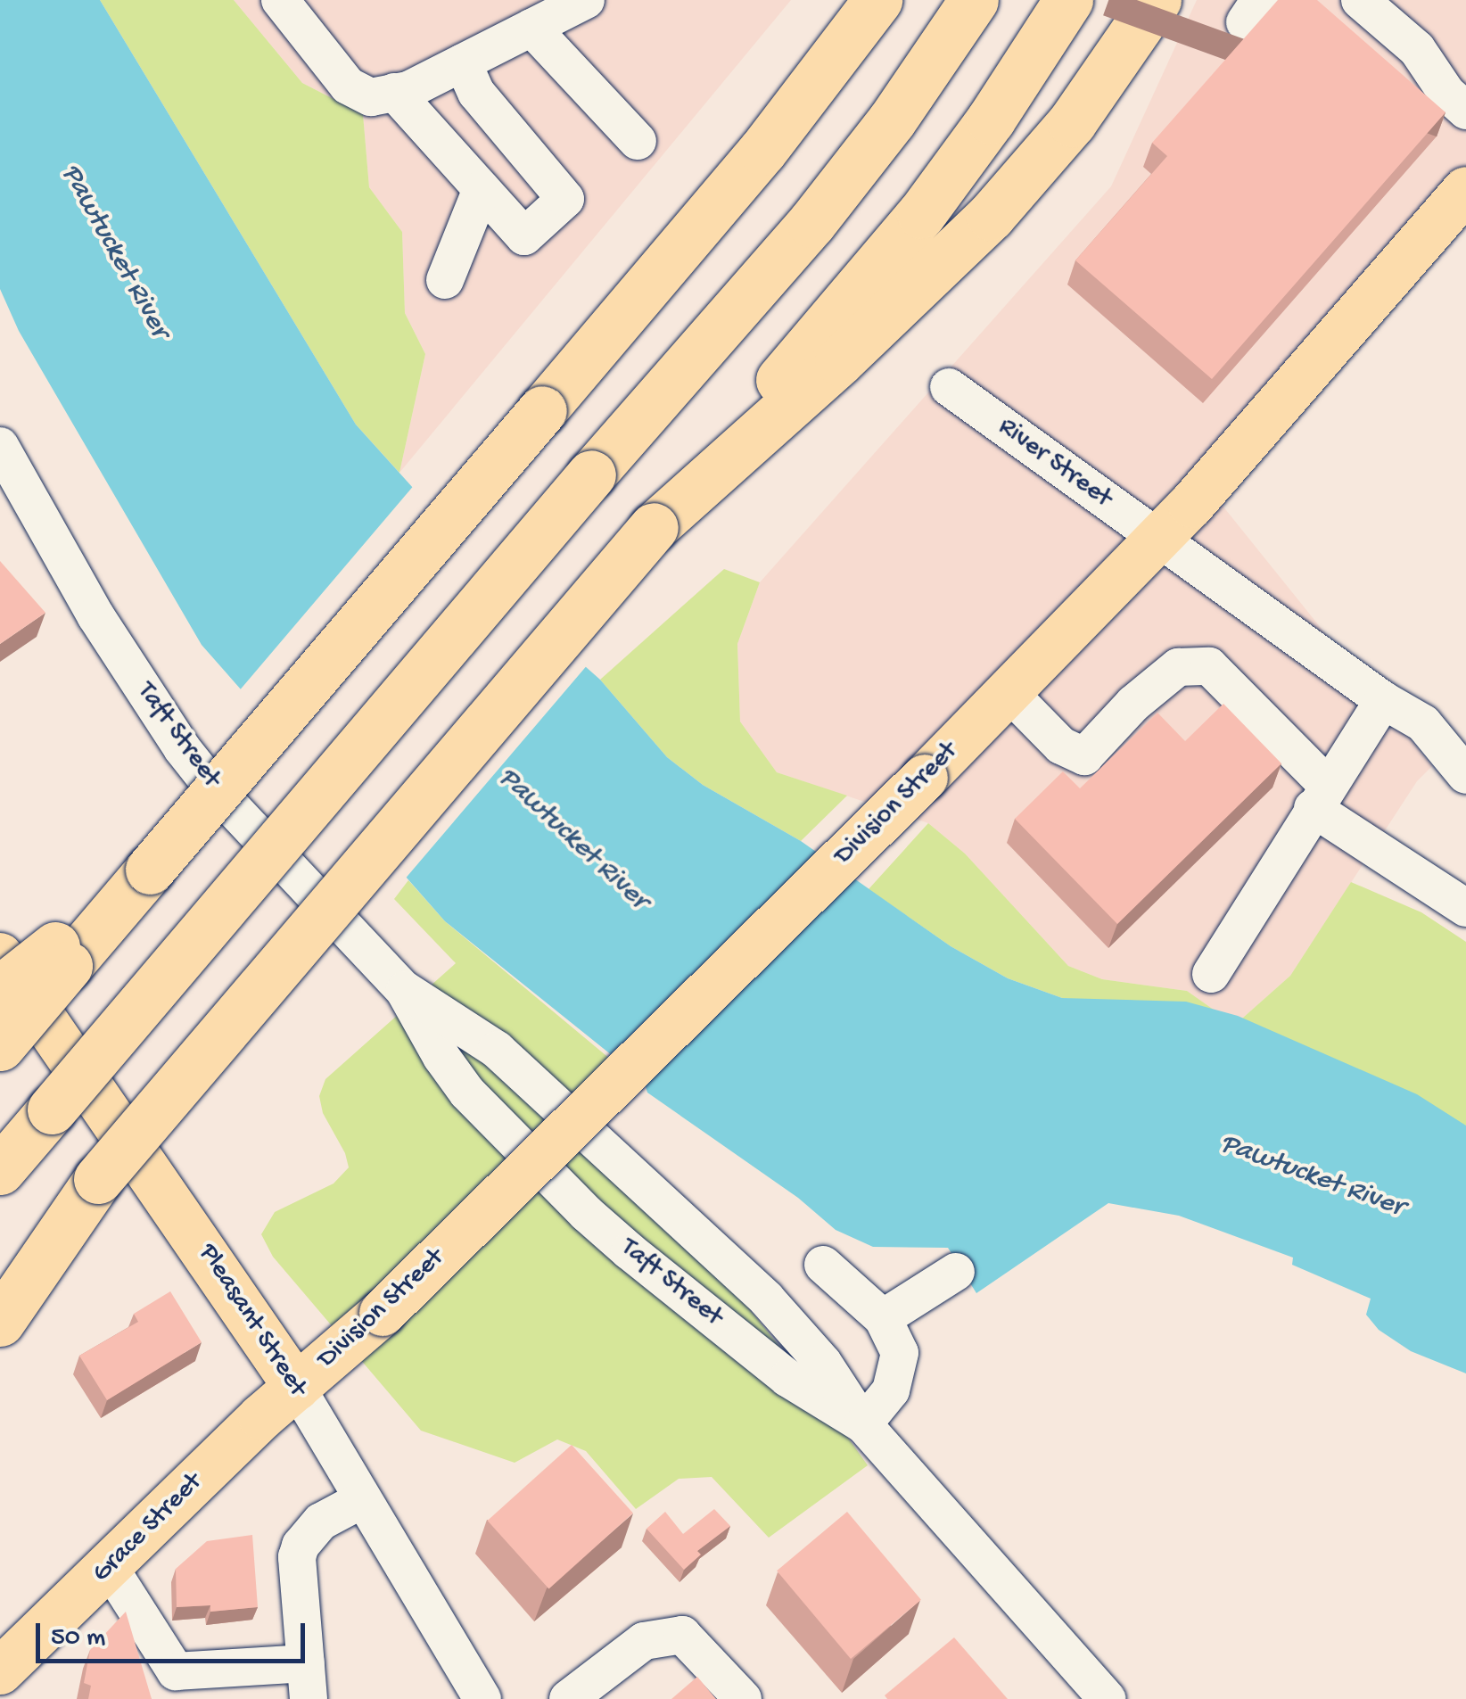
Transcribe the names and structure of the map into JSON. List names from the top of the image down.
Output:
{
  "streets": {
    "main road": ["Division Street", "Pleasant Street", "Grace Street"],
    "street": ["River Street", "Taft Street"]
  },
  "crossings": [
    ["River Street", "Division Street"],
    ["Division Street", "Pleasant Street"],
    ["Division Street", "Grace Street"],
    ["Pleasant Street", "Grace Street"]
  ],
  "water": ["Pawtucket River"],
  "scale_bar": "50 m"
}
